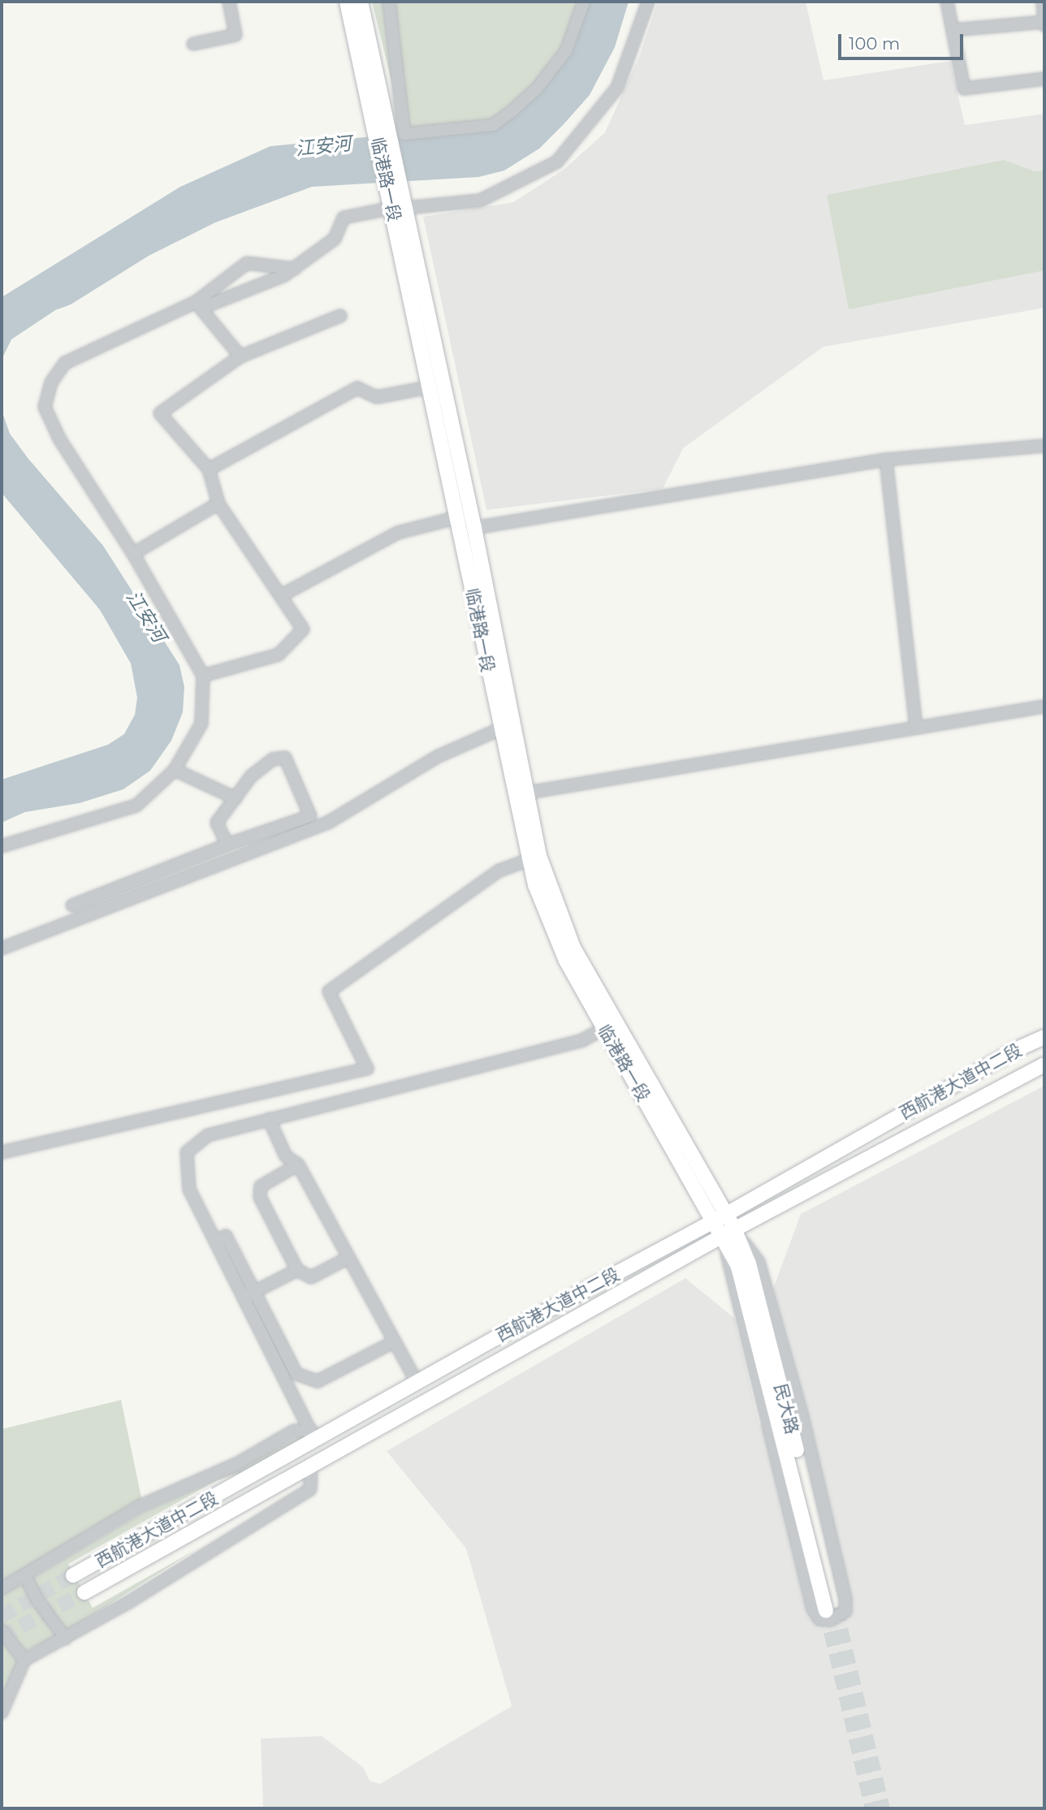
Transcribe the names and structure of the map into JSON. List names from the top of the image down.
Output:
{
  "streets": {
    "main road": ["临港路一段", "西航港大道中二段", "民大路"]
  },
  "crossings": [
    ["临港路一段", "西航港大道中二段"],
    ["临港路一段", "民大路"],
    ["西航港大道中二段", "民大路"]
  ],
  "water": ["江安河"],
  "scale_bar": "100 m"
}
